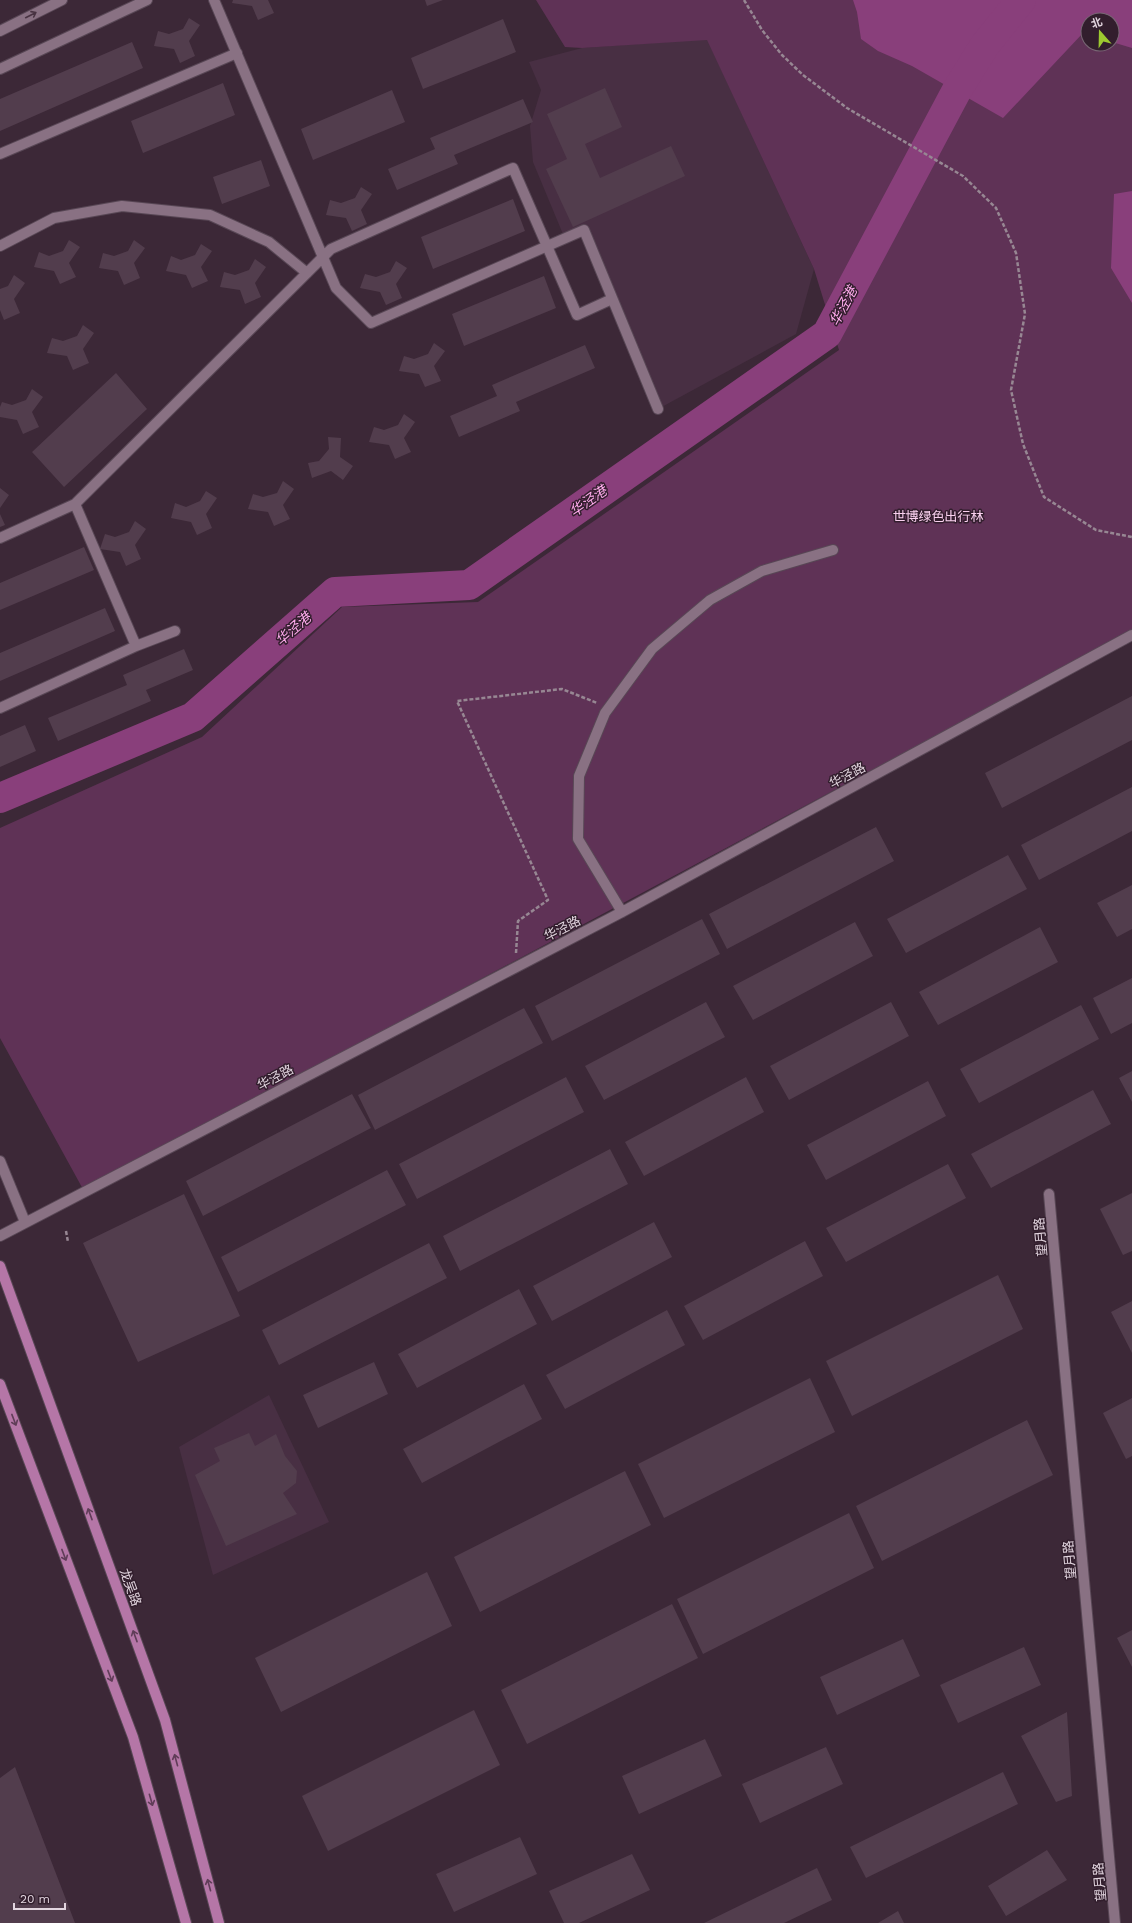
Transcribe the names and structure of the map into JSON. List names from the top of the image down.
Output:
{
  "streets": {
    "main road": ["龙吴路"],
    "street": ["华泾路", "望月路"]
  },
  "water": ["华泾港"],
  "parks": ["世博绿色出行林"],
  "scale_bar": "20 m",
  "north": "top"
}
